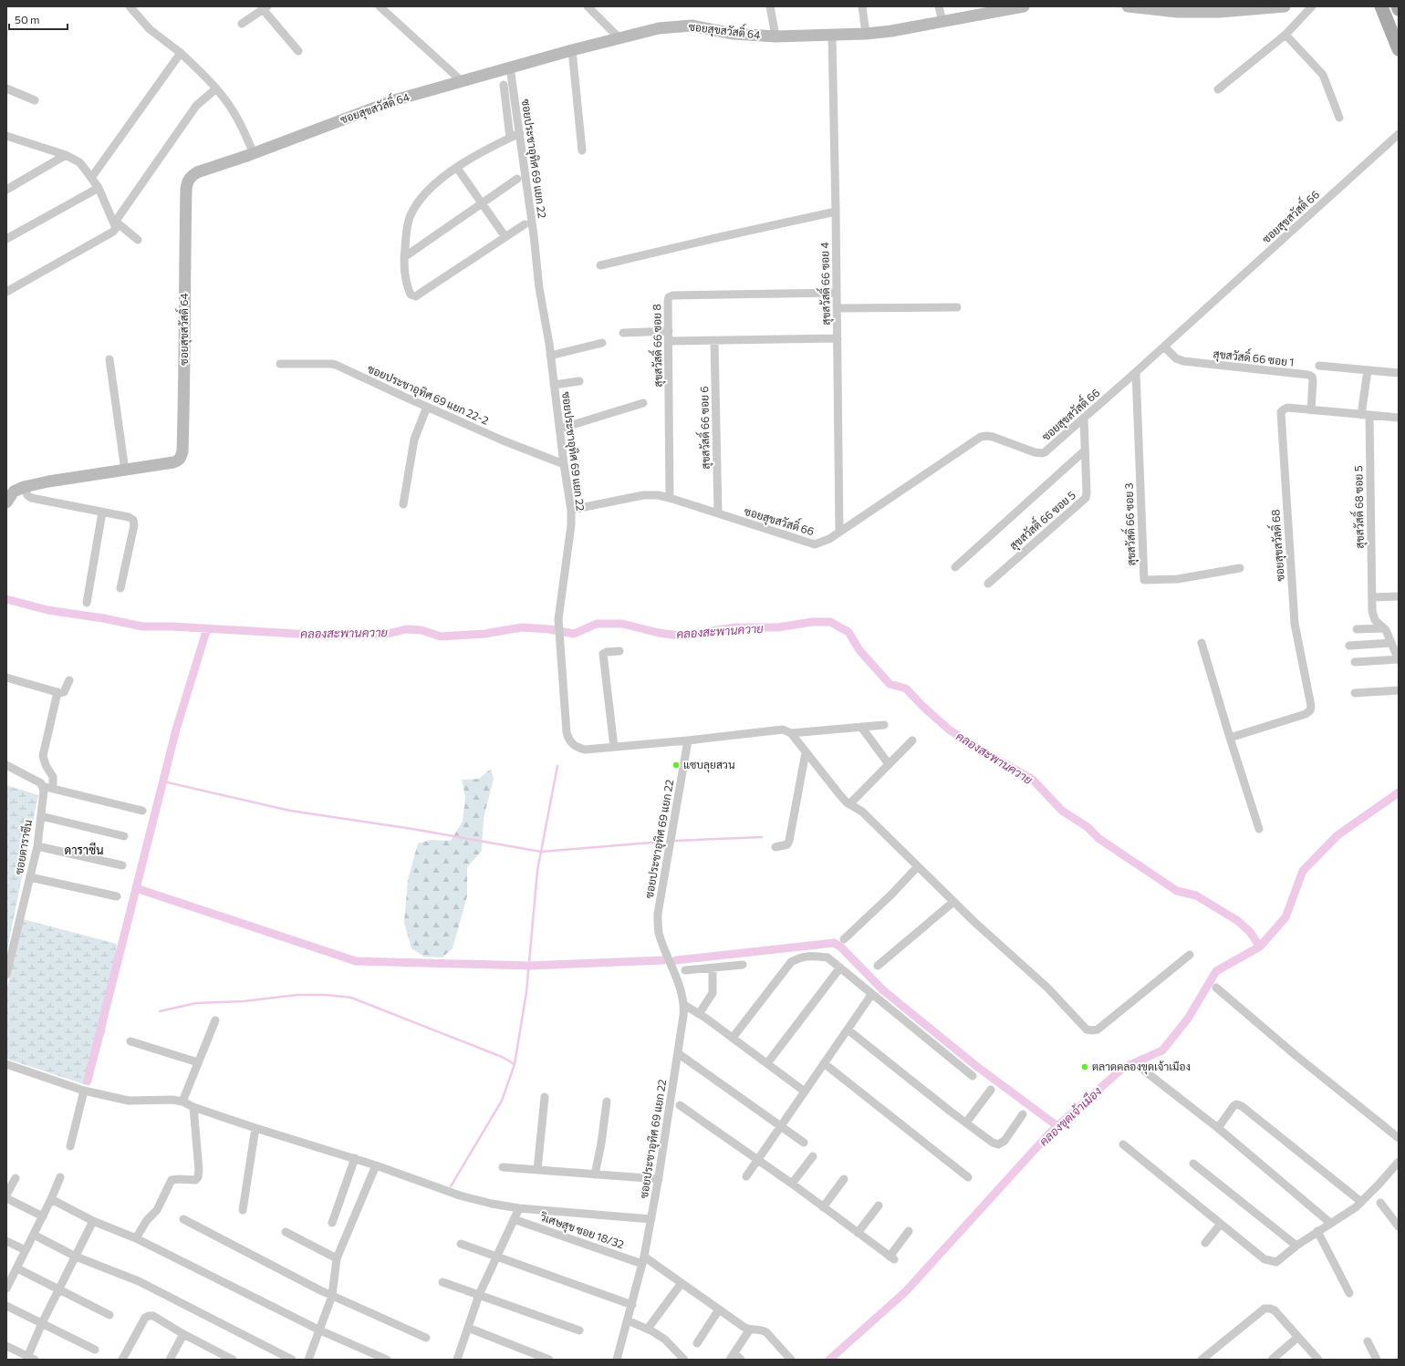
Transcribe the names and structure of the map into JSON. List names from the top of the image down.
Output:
{
  "streets": {
    "street": [
      "ซอยสุขสวัสดิ์ 64",
      "ซอยประชาอุทิศ 69 แยก 22",
      "ซอยสุขสวัสดิ์ 66",
      "สุขสวัสดิ์ 66 ซอย 4",
      "สุขสวัสดิ์ 66 ซอย 8",
      "สุขสวัสดิ์ 66 ซอย 1",
      "ซอยประชาอุทิศ 69 แยก 22-2",
      "สุขสวัสดิ์ 66 ซอย 6",
      "สุขสวัสดิ์ 68 ซอย 5",
      "สุขสวัสดิ์ 66 ซอย 5",
      "สุขสวัสดิ์ 66 ซอย 3",
      "ซอยสุขสวัสดิ์ 68",
      "ซอยดาราซีน",
      "วิเศษสุข ซอย 18/32"
    ]
  },
  "crossings": [
    ["ซอยสุขสวัสดิ์ 64", "ซอยประชาอุทิศ 69 แยก 22"],
    ["ซอยสุขสวัสดิ์ 64", "สุขสวัสดิ์ 66 ซอย 4"],
    ["ซอยประชาอุทิศ 69 แยก 22", "ซอยสุขสวัสดิ์ 66"],
    ["ซอยประชาอุทิศ 69 แยก 22", "ซอยประชาอุทิศ 69 แยก 22-2"],
    ["ซอยประชาอุทิศ 69 แยก 22", "วิเศษสุข ซอย 18/32"],
    ["ซอยสุขสวัสดิ์ 66", "สุขสวัสดิ์ 66 ซอย 4"],
    ["ซอยสุขสวัสดิ์ 66", "สุขสวัสดิ์ 66 ซอย 8"],
    ["ซอยสุขสวัสดิ์ 66", "สุขสวัสดิ์ 66 ซอย 1"],
    ["ซอยสุขสวัสดิ์ 66", "สุขสวัสดิ์ 66 ซอย 6"],
    ["ซอยสุขสวัสดิ์ 66", "สุขสวัสดิ์ 66 ซอย 5"],
    ["ซอยสุขสวัสดิ์ 66", "สุขสวัสดิ์ 66 ซอย 3"],
    ["สุขสวัสดิ์ 66 ซอย 4", "สุขสวัสดิ์ 66 ซอย 8"],
    ["สุขสวัสดิ์ 66 ซอย 1", "ซอยสุขสวัสดิ์ 68"],
    ["สุขสวัสดิ์ 68 ซอย 5", "ซอยสุขสวัสดิ์ 68"]
  ],
  "districts": ["ดาราซีน"],
  "water": ["คลองสะพานควาย", "คลองขุดเจ้าเมือง"],
  "places": ["แซบลุยสวน", "ตลาดคลองขุดเจ้าเมือง"],
  "scale_bar": "50 m"
}
